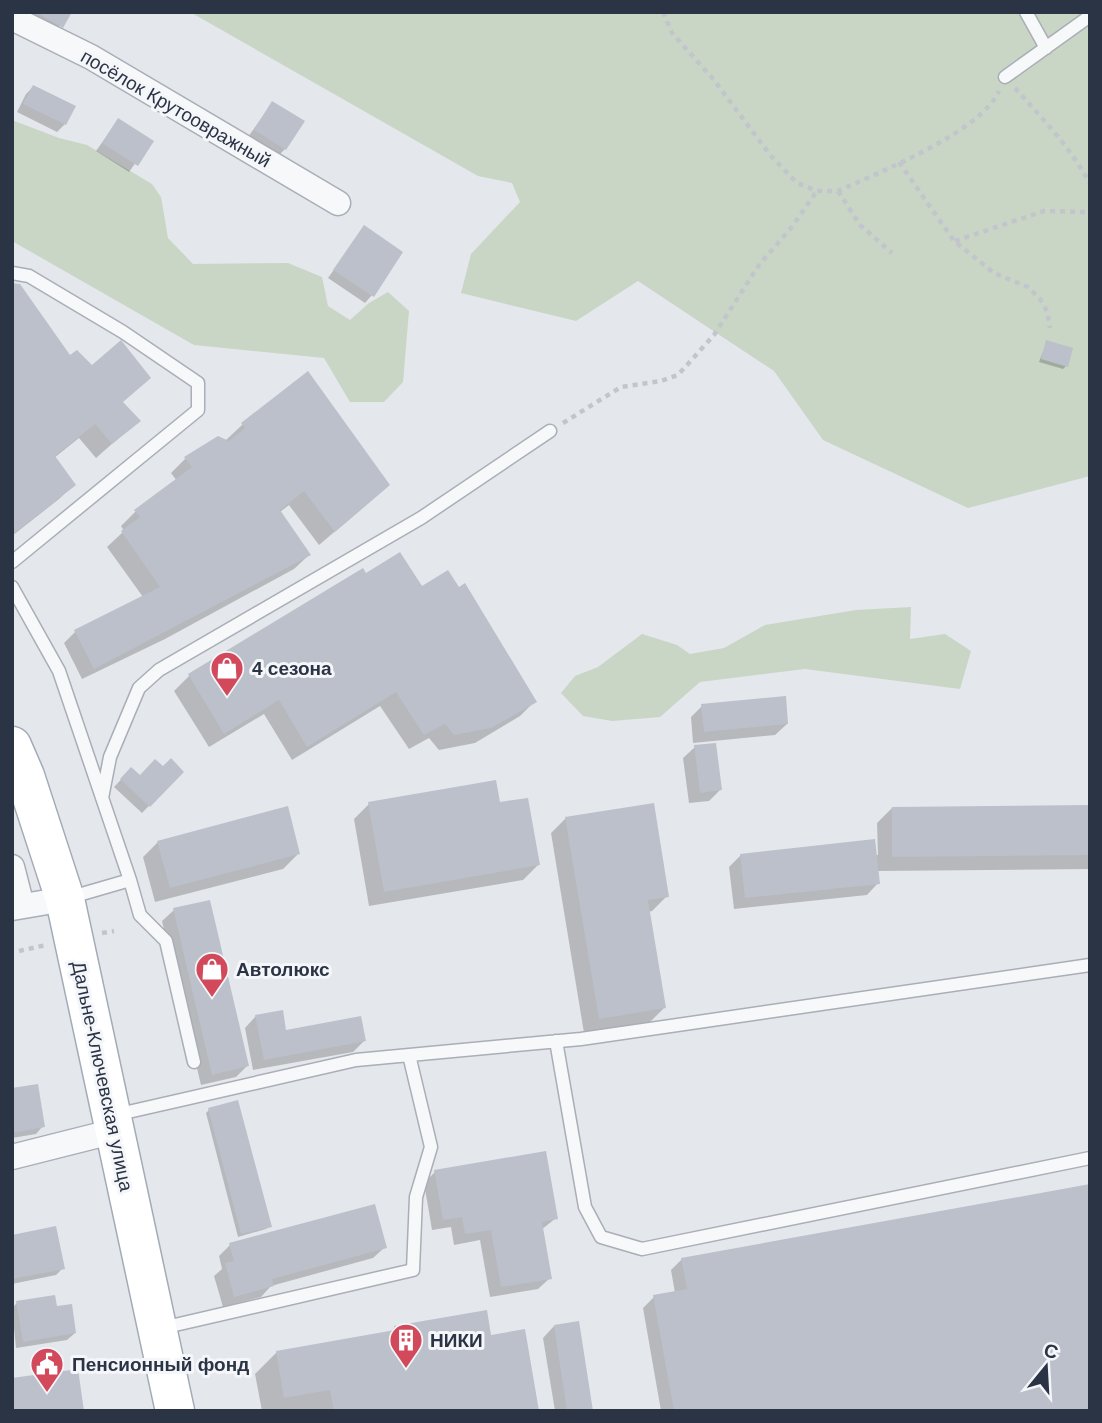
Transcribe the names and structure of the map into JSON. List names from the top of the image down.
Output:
{
  "streets": {
    "main road": ["Дальне-Ключевская улица"],
    "street": ["посёлок Крутоовражный"]
  },
  "places": {
    "shop": ["4 сезона", "Автолюкс"],
    "building": ["НИКИ"],
    "public building": ["Пенсионный фонд"]
  },
  "north": "top"
}
